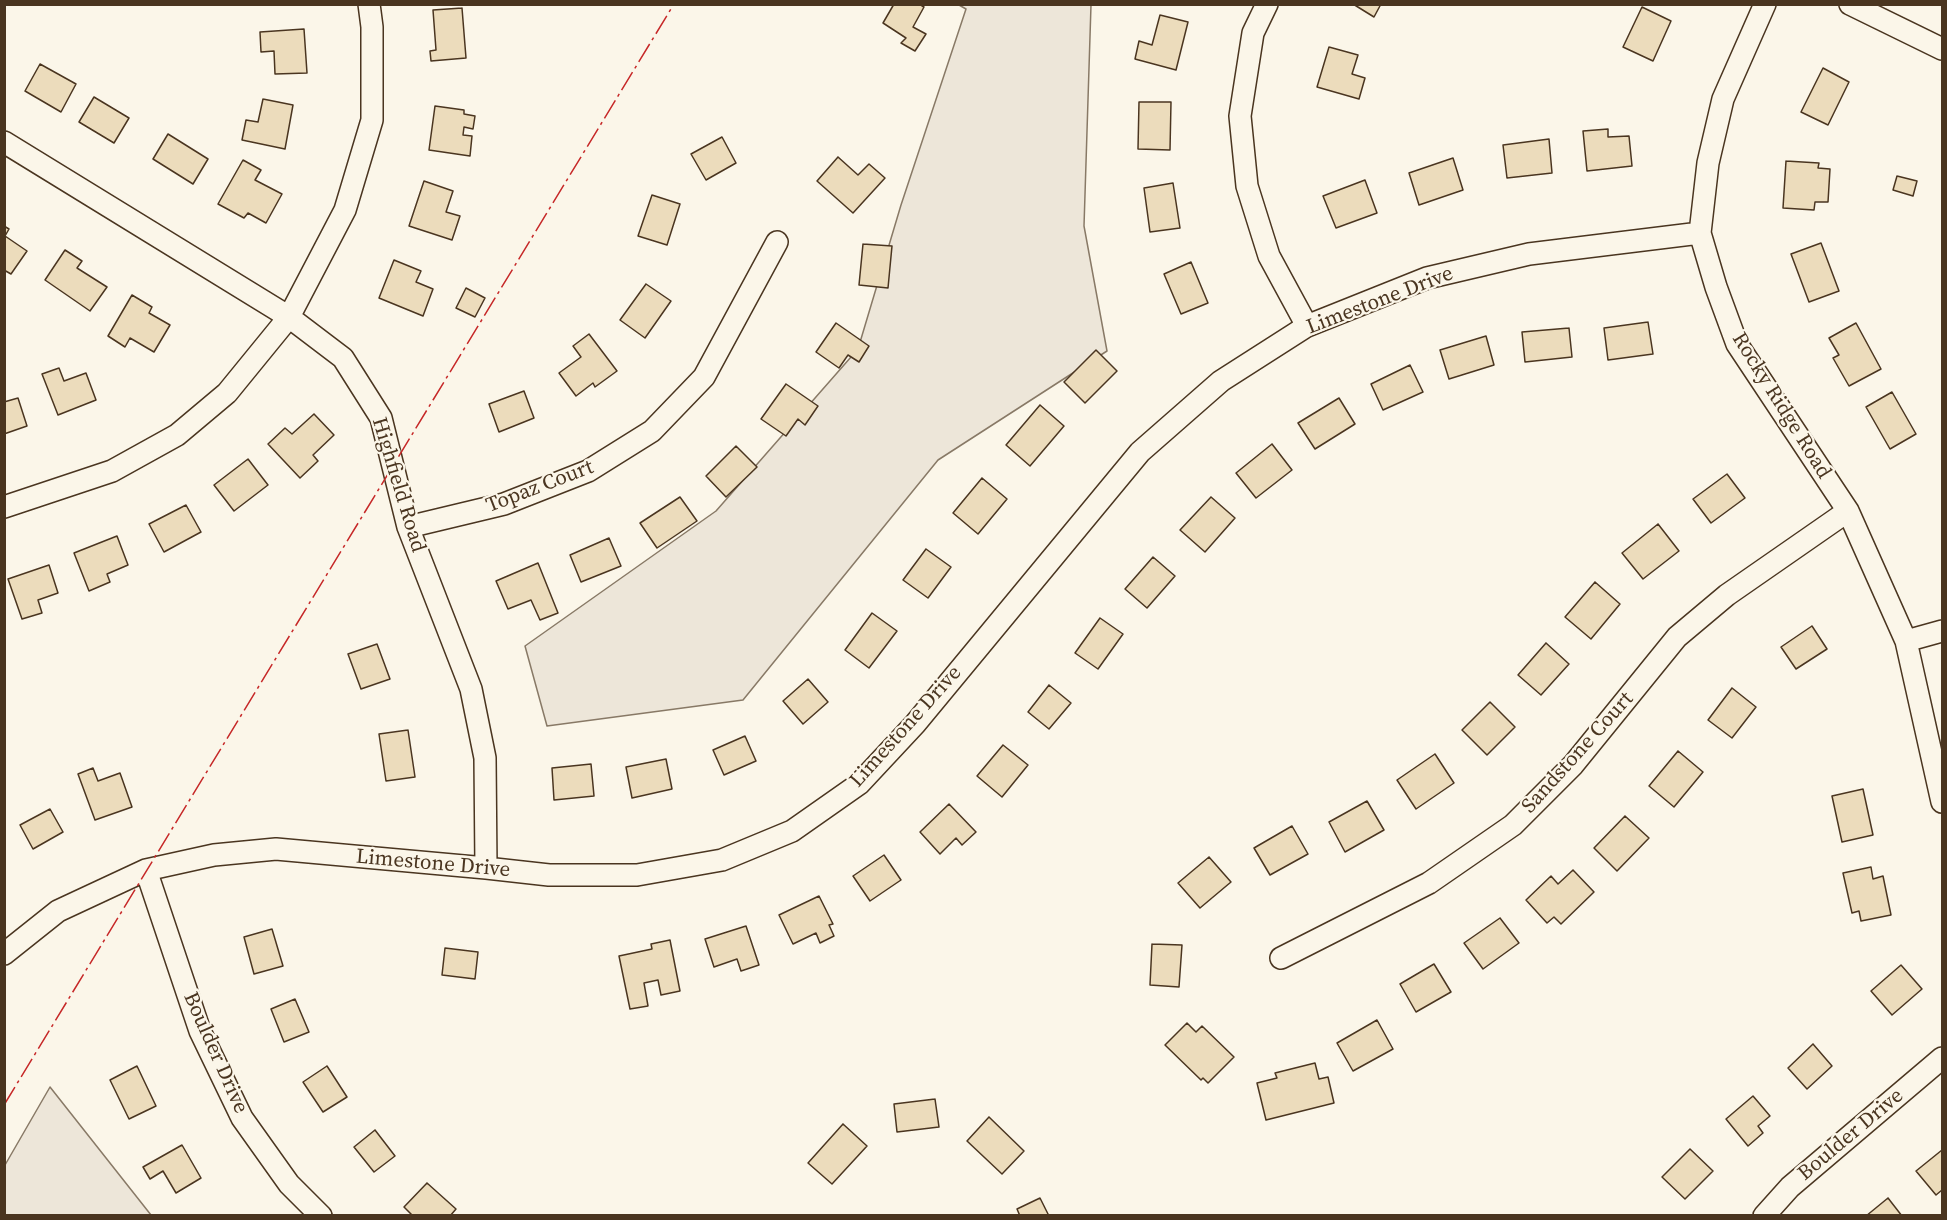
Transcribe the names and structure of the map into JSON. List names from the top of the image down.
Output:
{
  "streets": {
    "street": [
      "Limestone Drive",
      "Rocky Ridge Road",
      "Highfield Road",
      "Topaz Court",
      "Sandstone Court",
      "Boulder Drive"
    ]
  },
  "crossings": [
    ["Limestone Drive", "Rocky Ridge Road"],
    ["Limestone Drive", "Highfield Road"],
    ["Limestone Drive", "Boulder Drive"],
    ["Rocky Ridge Road", "Sandstone Court"],
    ["Highfield Road", "Topaz Court"]
  ]
}
